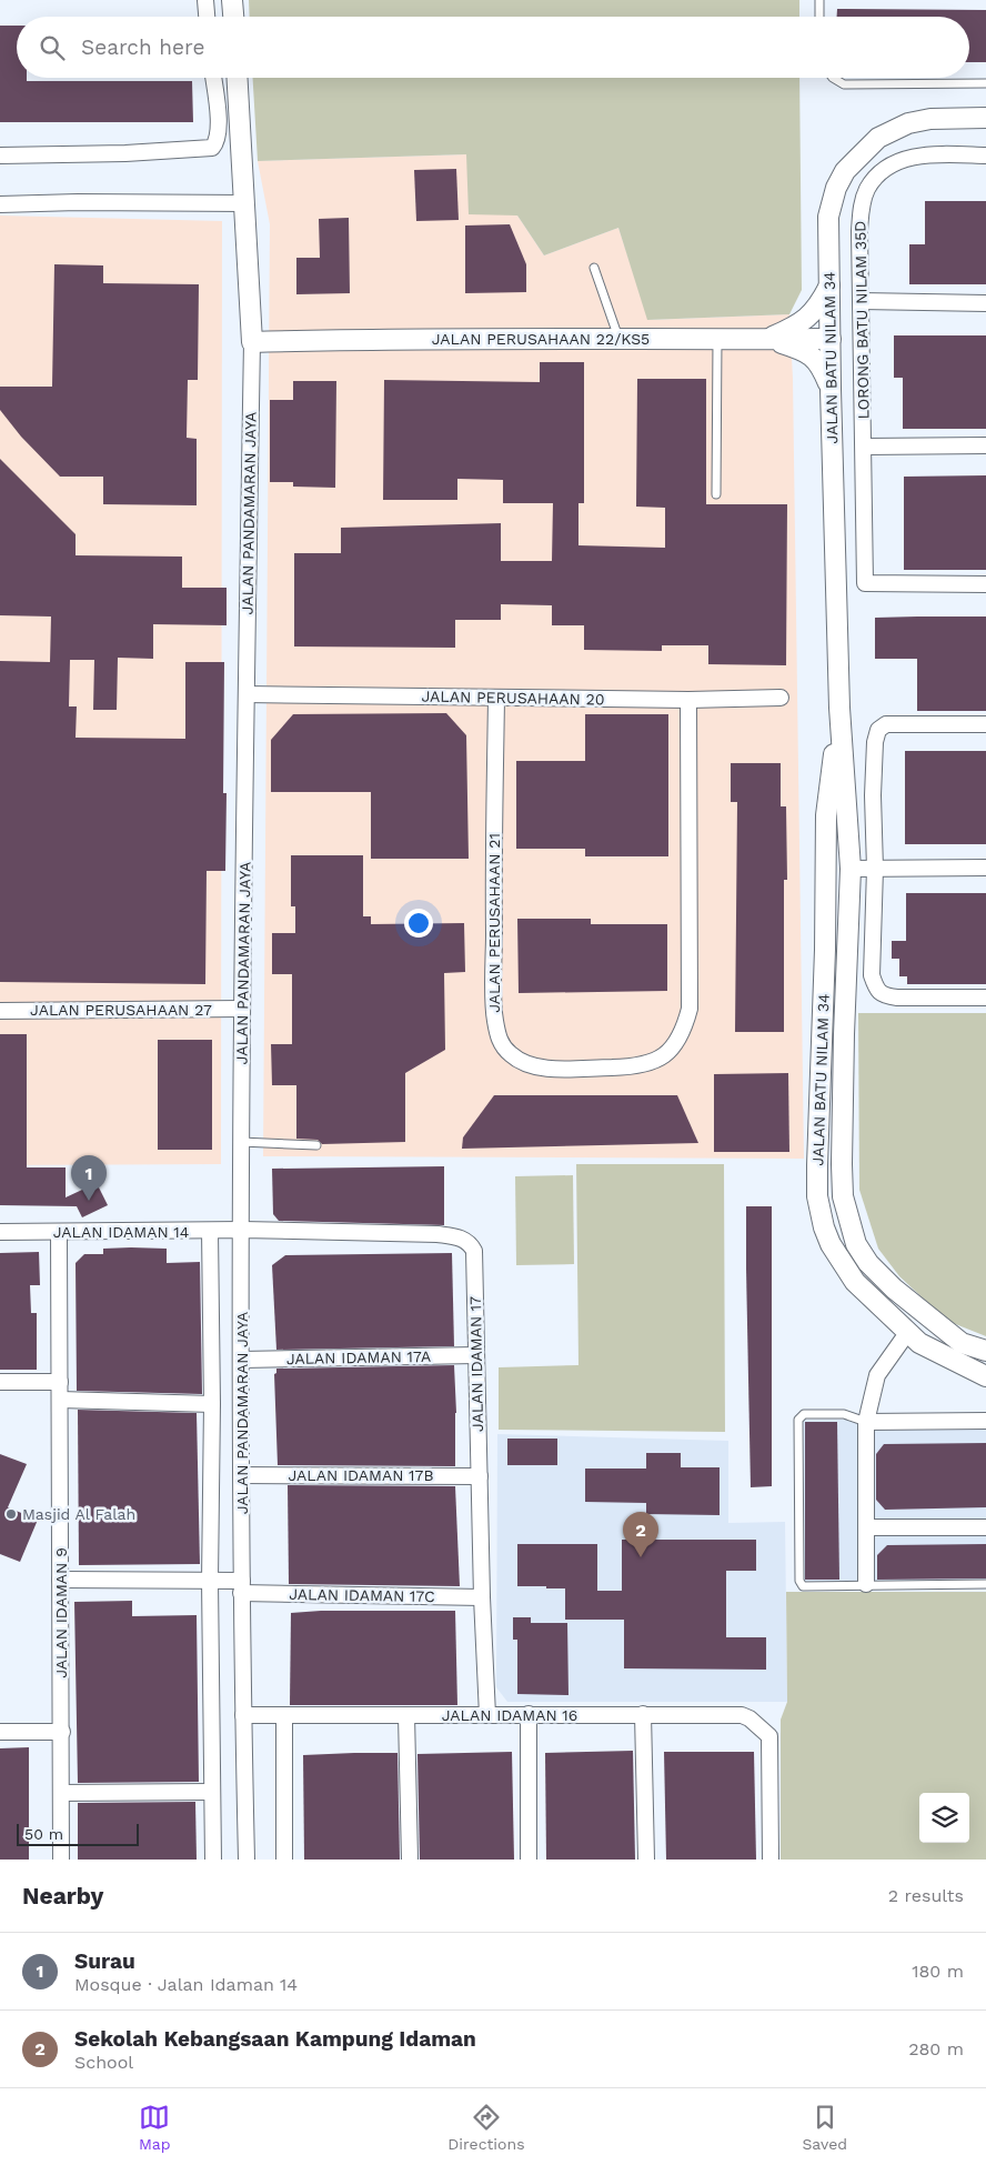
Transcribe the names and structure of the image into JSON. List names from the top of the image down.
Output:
{
  "streets": {
    "street": [
      "LORONG BATU NILAM 35D",
      "JALAN PERUSAHAAN 22/KS5",
      "JALAN BATU NILAM 34",
      "JALAN PANDAMARAN JAYA",
      "JALAN PERUSAHAAN 20",
      "JALAN PERUSAHAAN 21",
      "JALAN PERUSAHAAN 27",
      "JALAN IDAMAN 14",
      "JALAN IDAMAN 17A",
      "JALAN IDAMAN 17",
      "JALAN IDAMAN 17B",
      "JALAN IDAMAN 17C",
      "JALAN IDAMAN 9",
      "JALAN IDAMAN 16"
    ]
  },
  "crossings": [
    ["JALAN PERUSAHAAN 22/KS5", "JALAN BATU NILAM 34"],
    ["JALAN PERUSAHAAN 22/KS5", "JALAN PANDAMARAN JAYA"],
    ["JALAN PANDAMARAN JAYA", "JALAN PERUSAHAAN 20"],
    ["JALAN PANDAMARAN JAYA", "JALAN PERUSAHAAN 27"],
    ["JALAN PANDAMARAN JAYA", "JALAN IDAMAN 14"],
    ["JALAN PANDAMARAN JAYA", "JALAN IDAMAN 17A"],
    ["JALAN PANDAMARAN JAYA", "JALAN IDAMAN 17"],
    ["JALAN PANDAMARAN JAYA", "JALAN IDAMAN 17B"],
    ["JALAN PANDAMARAN JAYA", "JALAN IDAMAN 17C"],
    ["JALAN PANDAMARAN JAYA", "JALAN IDAMAN 16"],
    ["JALAN PERUSAHAAN 20", "JALAN PERUSAHAAN 21"],
    ["JALAN IDAMAN 14", "JALAN IDAMAN 17"],
    ["JALAN IDAMAN 14", "JALAN IDAMAN 9"],
    ["JALAN IDAMAN 17A", "JALAN IDAMAN 17"],
    ["JALAN IDAMAN 17", "JALAN IDAMAN 17B"],
    ["JALAN IDAMAN 17", "JALAN IDAMAN 17C"],
    ["JALAN IDAMAN 17", "JALAN IDAMAN 16"],
    ["JALAN IDAMAN 17C", "JALAN IDAMAN 9"]
  ],
  "places": ["Masjid Al Falah"],
  "scale_bar": "50 m",
  "page": {
    "search": "Search here",
    "pins": ["1", "2"],
    "scale": "50 m",
    "heading": ["Nearby", "2 results"],
    "list": [
      {
        "mark": "1",
        "name": "Surau",
        "note": "Mosque · Jalan Idaman 14",
        "value": "180 m"
      },
      {
        "mark": "2",
        "name": "Sekolah Kebangsaan Kampung Idaman",
        "note": "School",
        "value": "280 m"
      }
    ],
    "nav": ["Map", "Directions", "Saved"]
  }
}
